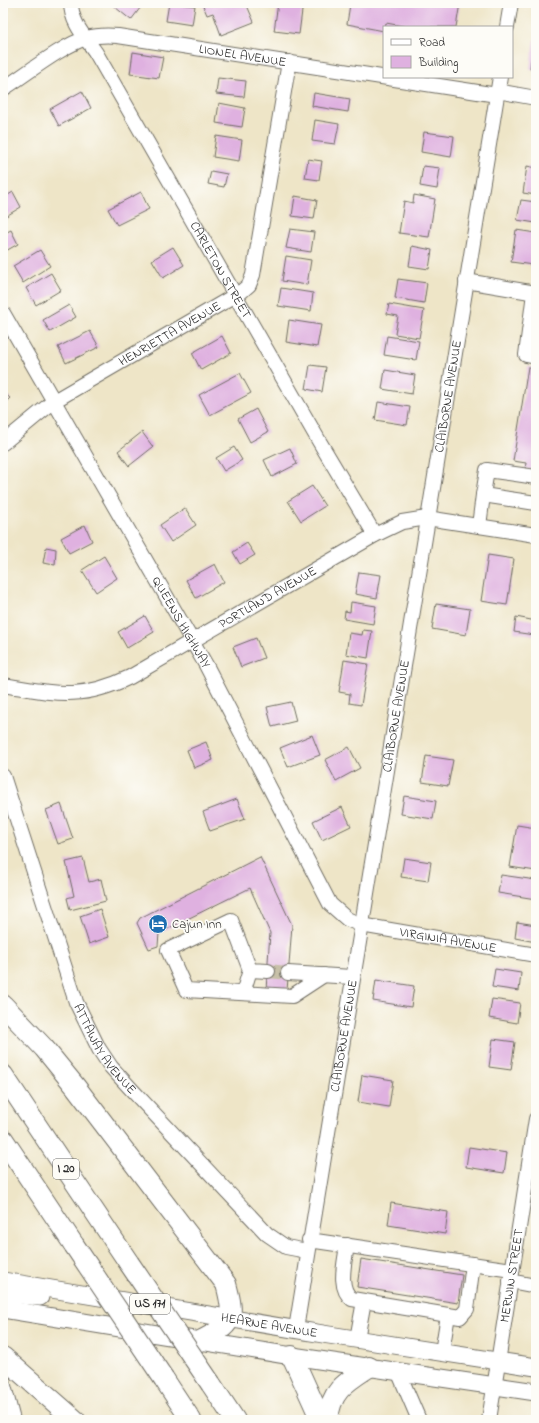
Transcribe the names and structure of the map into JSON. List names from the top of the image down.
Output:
{
  "streets": {
    "highway": ["I 20"],
    "main road": ["CLAIBORNE AVENUE", "US 171", "HEARNE AVENUE"],
    "street": [
      "LIONEL AVENUE",
      "CARLETON STREET",
      "HENRIETTA AVENUE",
      "PORTLAND AVENUE",
      "QUEENS HIGHWAY",
      "VIRGINIA AVENUE",
      "ATTAWAY AVENUE",
      "MERWIN STREET"
    ]
  },
  "crossings": [
    ["LIONEL AVENUE", "CARLETON STREET"],
    ["LIONEL AVENUE", "HENRIETTA AVENUE"],
    ["LIONEL AVENUE", "CLAIBORNE AVENUE"],
    ["CARLETON STREET", "HENRIETTA AVENUE"],
    ["CARLETON STREET", "PORTLAND AVENUE"],
    ["HENRIETTA AVENUE", "QUEENS HIGHWAY"],
    ["CLAIBORNE AVENUE", "PORTLAND AVENUE"],
    ["CLAIBORNE AVENUE", "QUEENS HIGHWAY"],
    ["CLAIBORNE AVENUE", "VIRGINIA AVENUE"],
    ["CLAIBORNE AVENUE", "ATTAWAY AVENUE"],
    ["CLAIBORNE AVENUE", "HEARNE AVENUE"],
    ["PORTLAND AVENUE", "QUEENS HIGHWAY"],
    ["QUEENS HIGHWAY", "VIRGINIA AVENUE"],
    ["ATTAWAY AVENUE", "MERWIN STREET"],
    ["MERWIN STREET", "HEARNE AVENUE"]
  ],
  "places": {
    "hotel": ["Cajun Inn"]
  },
  "legend": ["Road", "Building"]
}
